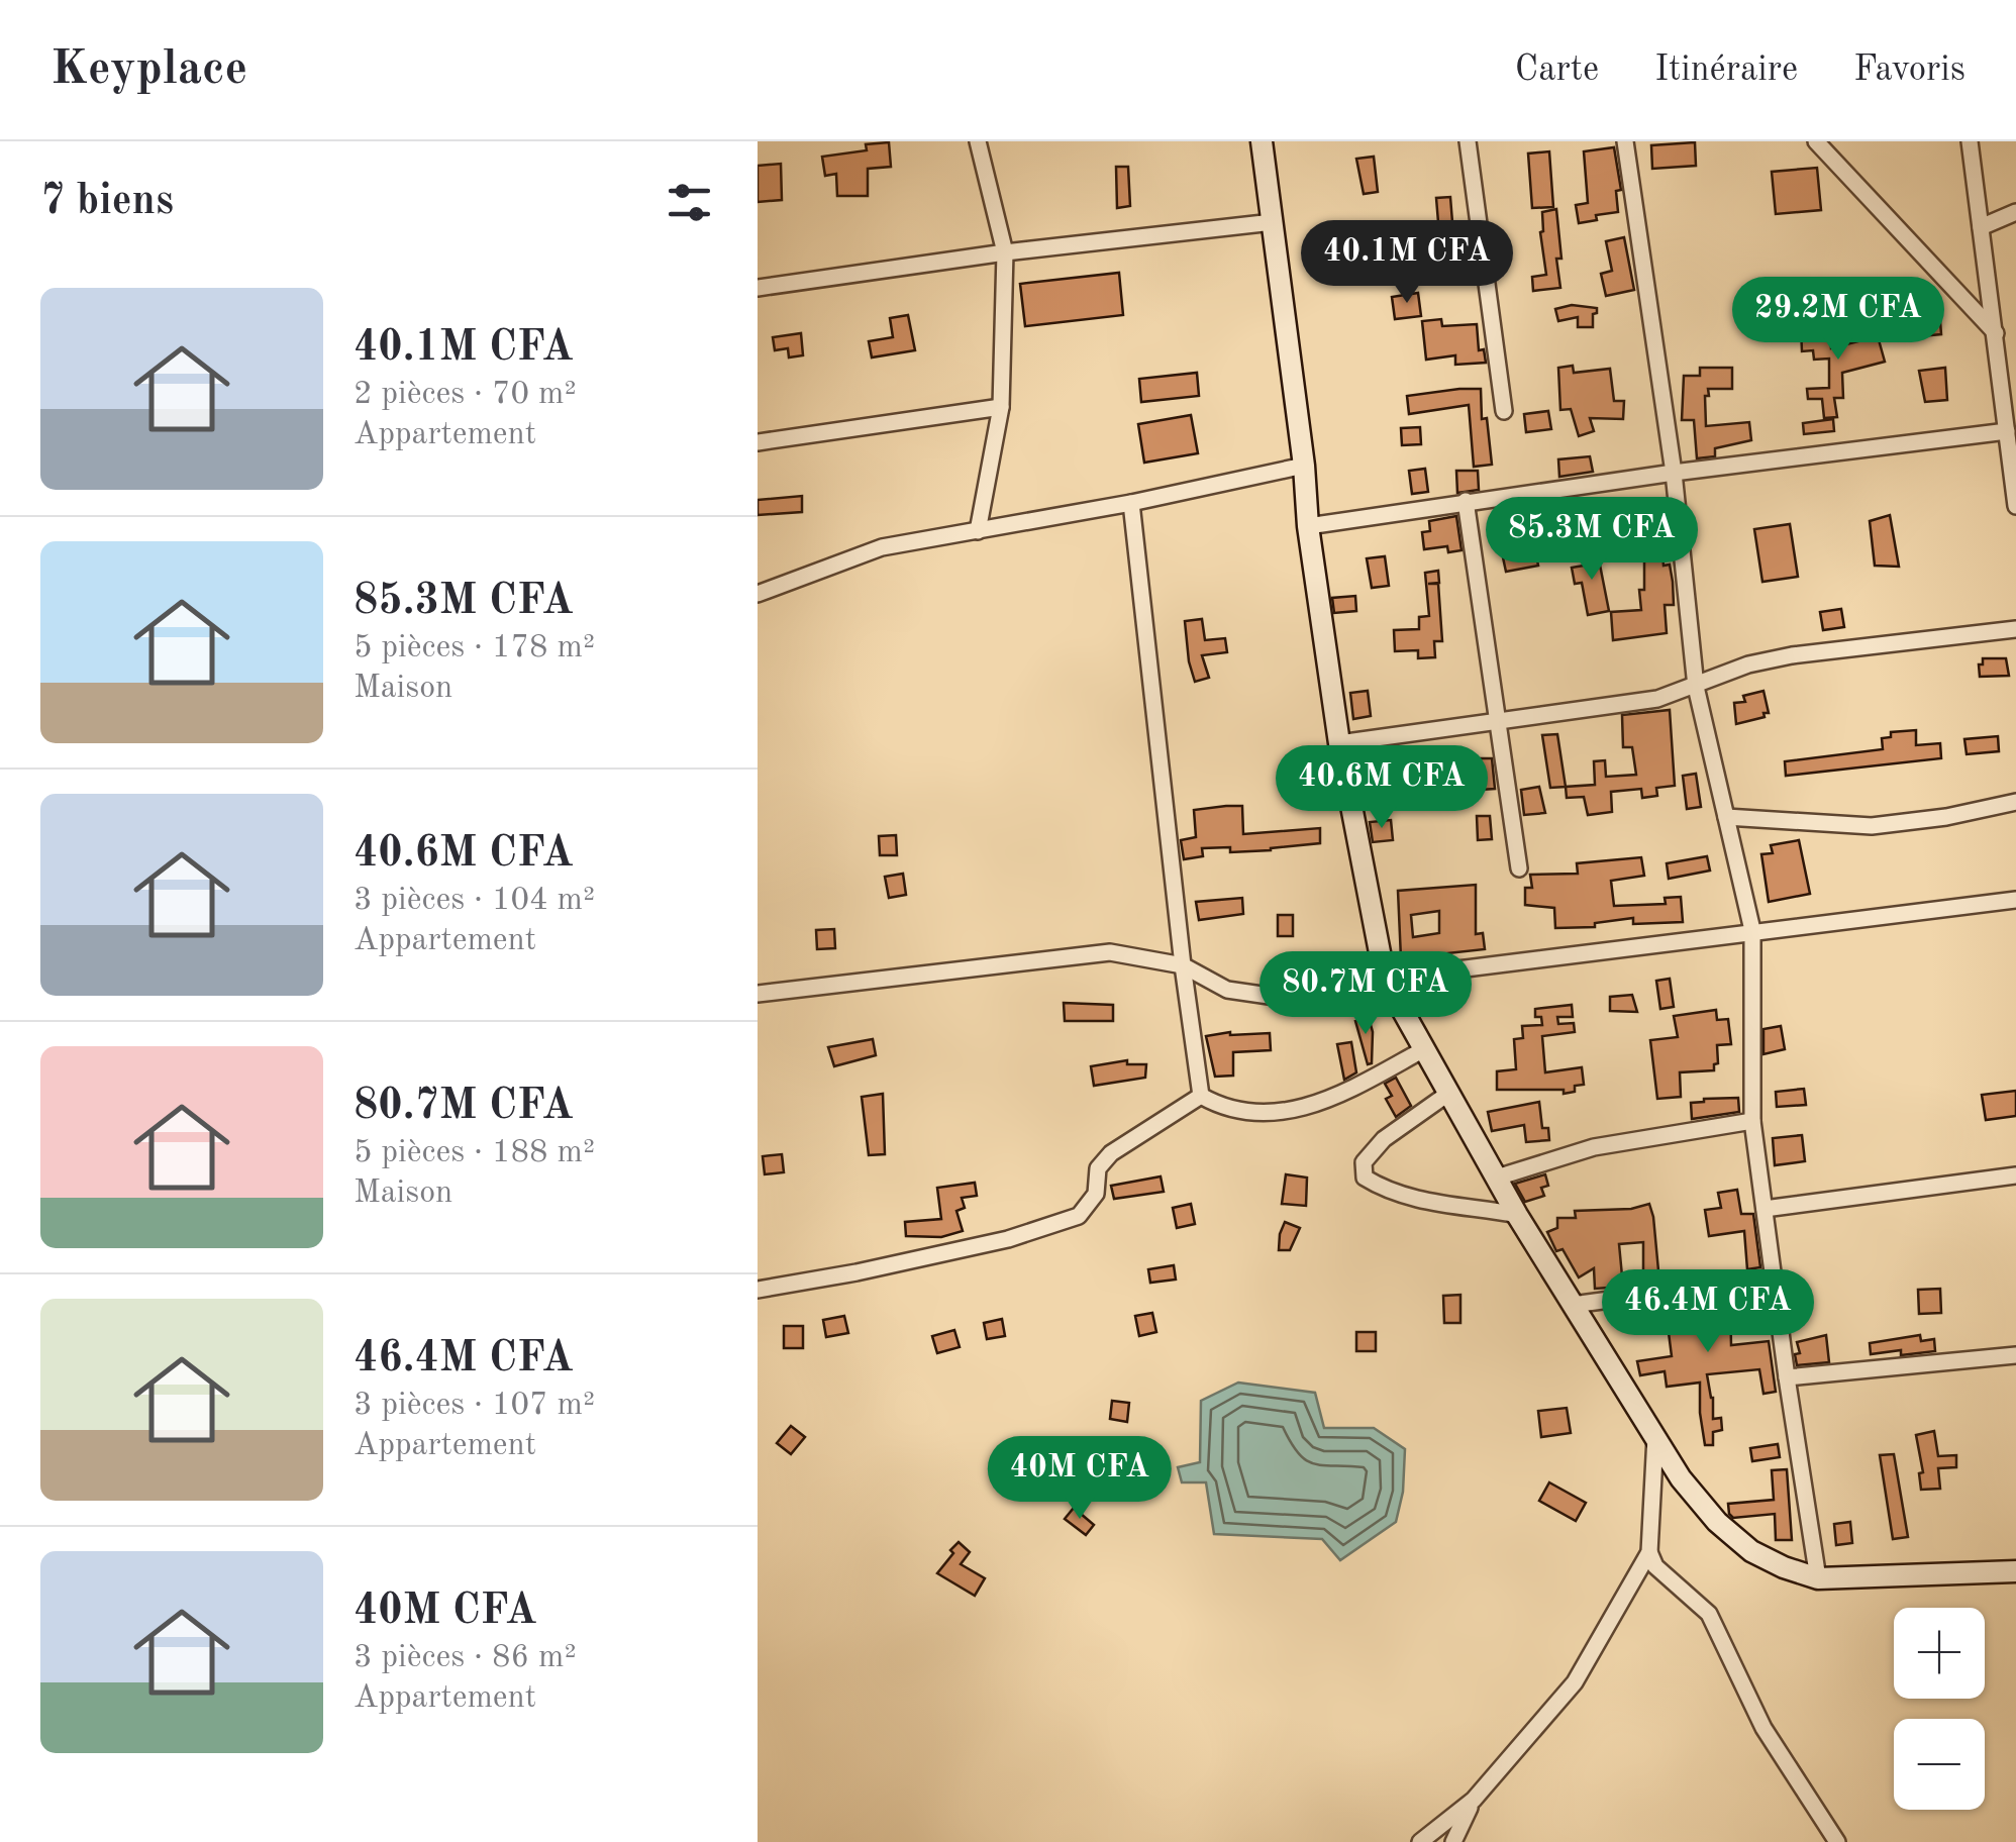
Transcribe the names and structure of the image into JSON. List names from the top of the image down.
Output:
{
  "page": {
    "header": "Keyplace",
    "nav": ["Carte", "Itinéraire", "Favoris"],
    "heading": "7 biens",
    "price": [
      "40.1M CFA",
      "29.2M CFA",
      "85.3M CFA",
      "40.6M CFA",
      "80.7M CFA",
      "46.4M CFA",
      "40M CFA"
    ],
    "list": [
      {
        "name": "40.1M CFA",
        "note": "2 pièces · 70 m² · Appartement"
      },
      {
        "name": "85.3M CFA",
        "note": "5 pièces · 178 m² · Maison"
      },
      {
        "name": "40.6M CFA",
        "note": "3 pièces · 104 m² · Appartement"
      },
      {
        "name": "80.7M CFA",
        "note": "5 pièces · 188 m² · Maison"
      },
      {
        "name": "46.4M CFA",
        "note": "3 pièces · 107 m² · Appartement"
      },
      {
        "name": "40M CFA",
        "note": "3 pièces · 86 m² · Appartement"
      }
    ],
    "map_buttons": ["+", "−"]
  }
}
